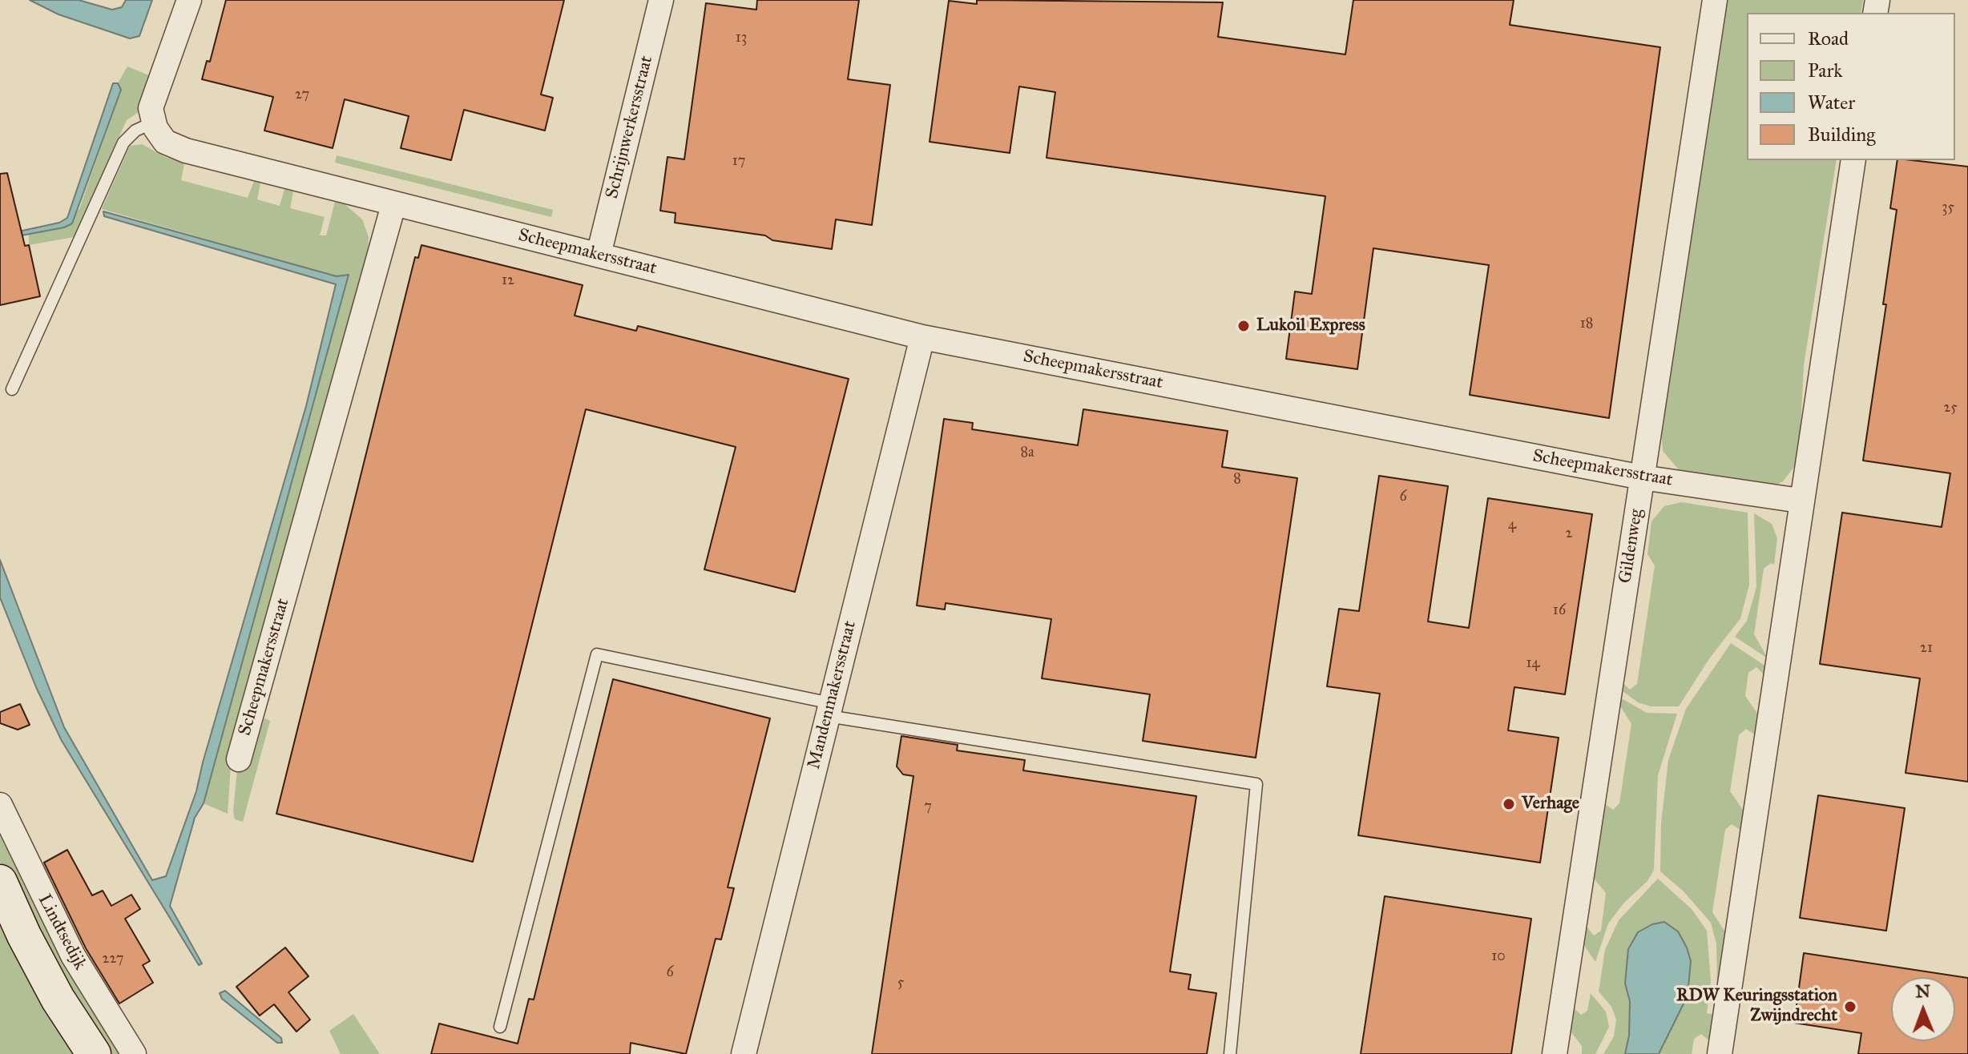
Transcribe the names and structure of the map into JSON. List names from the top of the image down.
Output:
{
  "streets": {
    "street": [
      "Schrijnwerkersstraat",
      "Scheepmakersstraat",
      "Gildenweg",
      "Mandenmakersstraat",
      "Lindtsedijk"
    ]
  },
  "crossings": [
    ["Schrijnwerkersstraat", "Scheepmakersstraat"],
    ["Scheepmakersstraat", "Gildenweg"],
    ["Scheepmakersstraat", "Mandenmakersstraat"]
  ],
  "places": ["Lukoil Express", "Verhage", "RDW Keuringsstation Zwijndrecht"],
  "house_numbers": [
    "13",
    "27",
    "17",
    "35",
    "12",
    "18",
    "25",
    "8a",
    "8",
    "6",
    "4",
    "2",
    "16",
    "21",
    "14",
    "7",
    "10",
    "227",
    "6",
    "5"
  ],
  "legend": [
    "Road",
    "Park",
    "Water",
    "Building"
  ],
  "north": "top"
}
